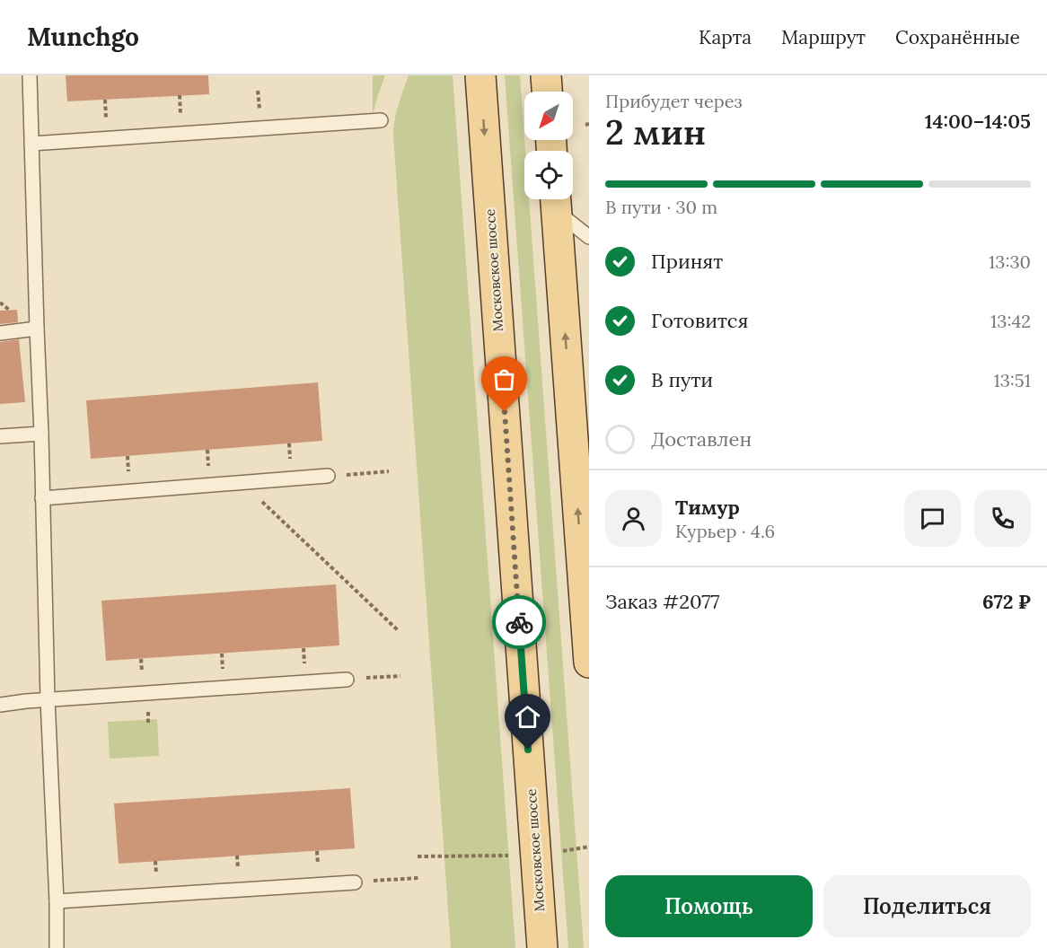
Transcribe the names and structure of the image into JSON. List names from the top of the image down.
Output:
{
  "streets": {
    "main road": ["Московское шоссе"]
  },
  "north": "bottom left",
  "page": {
    "header": "Munchgo",
    "nav": ["Карта", "Маршрут", "Сохранённые"],
    "heading": ["2 мин", "Прибудет через", "14:00–14:05"],
    "panel": [
      "Тимур",
      "Курьер · 4.6",
      "Заказ #2077",
      "672 ₽"
    ],
    "bar": "В пути · 30 m",
    "list": [
      ["Принят", "13:30"],
      ["Готовится", "13:42"],
      ["В пути", "13:51"],
      "Доставлен"
    ],
    "buttons": ["Помощь", "Поделиться"]
  }
}
